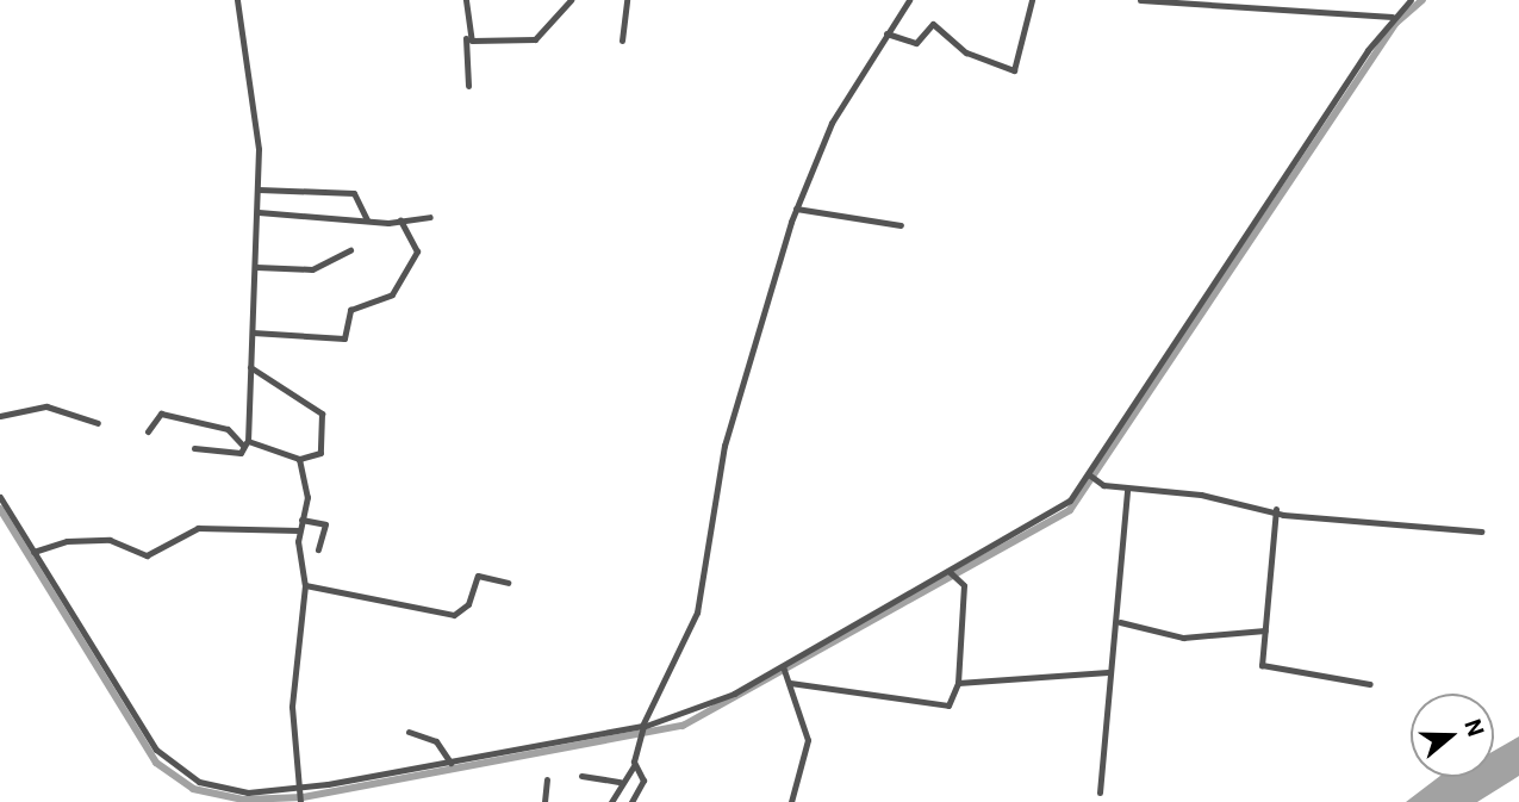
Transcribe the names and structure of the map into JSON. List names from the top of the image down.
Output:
{
  "north": "right"
}
